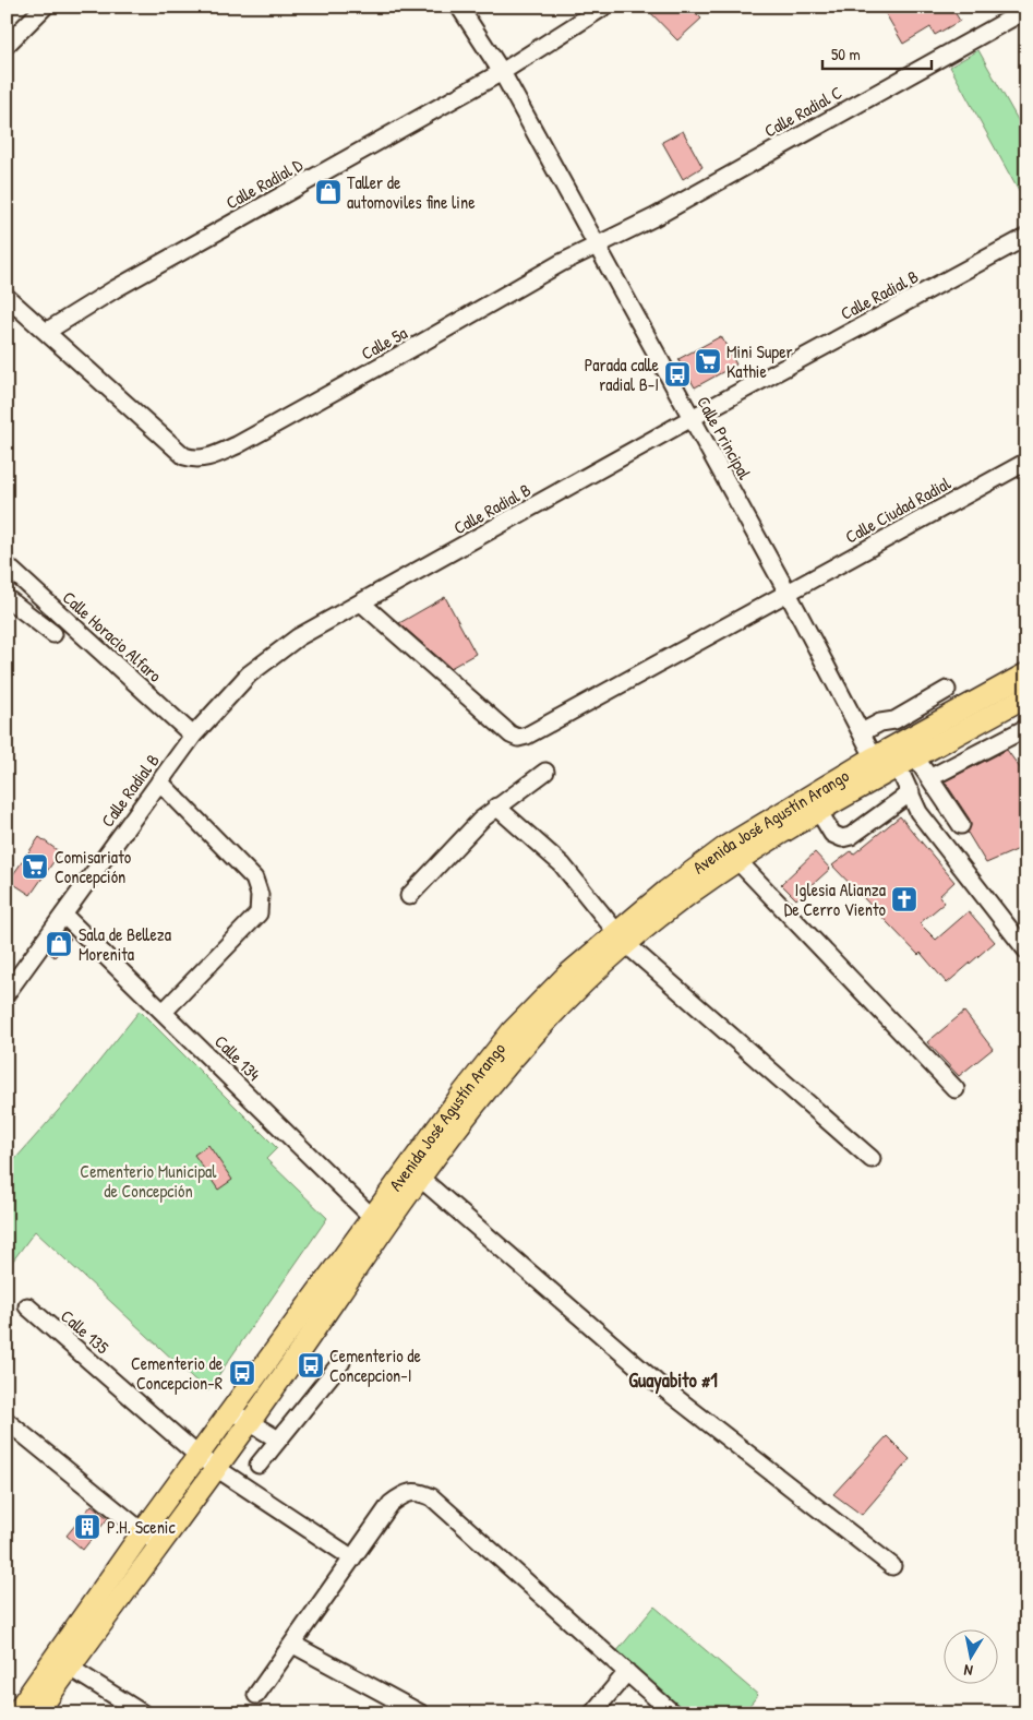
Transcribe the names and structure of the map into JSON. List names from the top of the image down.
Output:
{
  "streets": {
    "main road": ["Avenida José Agustín Arango"],
    "street": [
      "Calle Radial C",
      "Calle Radial D",
      "Calle Radial B",
      "Calle 5a",
      "Calle Principal",
      "Calle Ciudad Radial",
      "Calle Horacio Alfaro",
      "Calle 134",
      "Calle 135"
    ]
  },
  "crossings": [
    ["Calle Radial C", "Calle 5a"],
    ["Calle Radial C", "Calle Principal"],
    ["Calle Radial D", "Calle 5a"],
    ["Calle Radial D", "Calle Principal"],
    ["Calle Radial B", "Calle Principal"],
    ["Calle Radial B", "Calle Ciudad Radial"],
    ["Calle Radial B", "Calle Horacio Alfaro"],
    ["Calle Radial B", "Calle 134"],
    ["Calle 5a", "Calle Principal"],
    ["Calle Principal", "Calle Ciudad Radial"],
    ["Calle Principal", "Avenida José Agustín Arango"],
    ["Avenida José Agustín Arango", "Calle 134"],
    ["Avenida José Agustín Arango", "Calle 135"]
  ],
  "districts": ["Guayabito #1"],
  "parks": ["Cementerio Municipal de Concepción"],
  "places": {
    "shop": ["Taller de automoviles fine line", "Sala de Belleza Morenita"],
    "supermarket": ["Mini Super Kathie", "Comisariato Concepción"],
    "bus stop": ["Parada calle radial B-I", "Cementerio de Concepcion-I", "Cementerio de Concepcion-R"],
    "church": ["Iglesia Alianza De Cerro Viento"],
    "building": ["P.H. Scenic"]
  },
  "scale_bar": "50 m",
  "north": "bottom"
}
